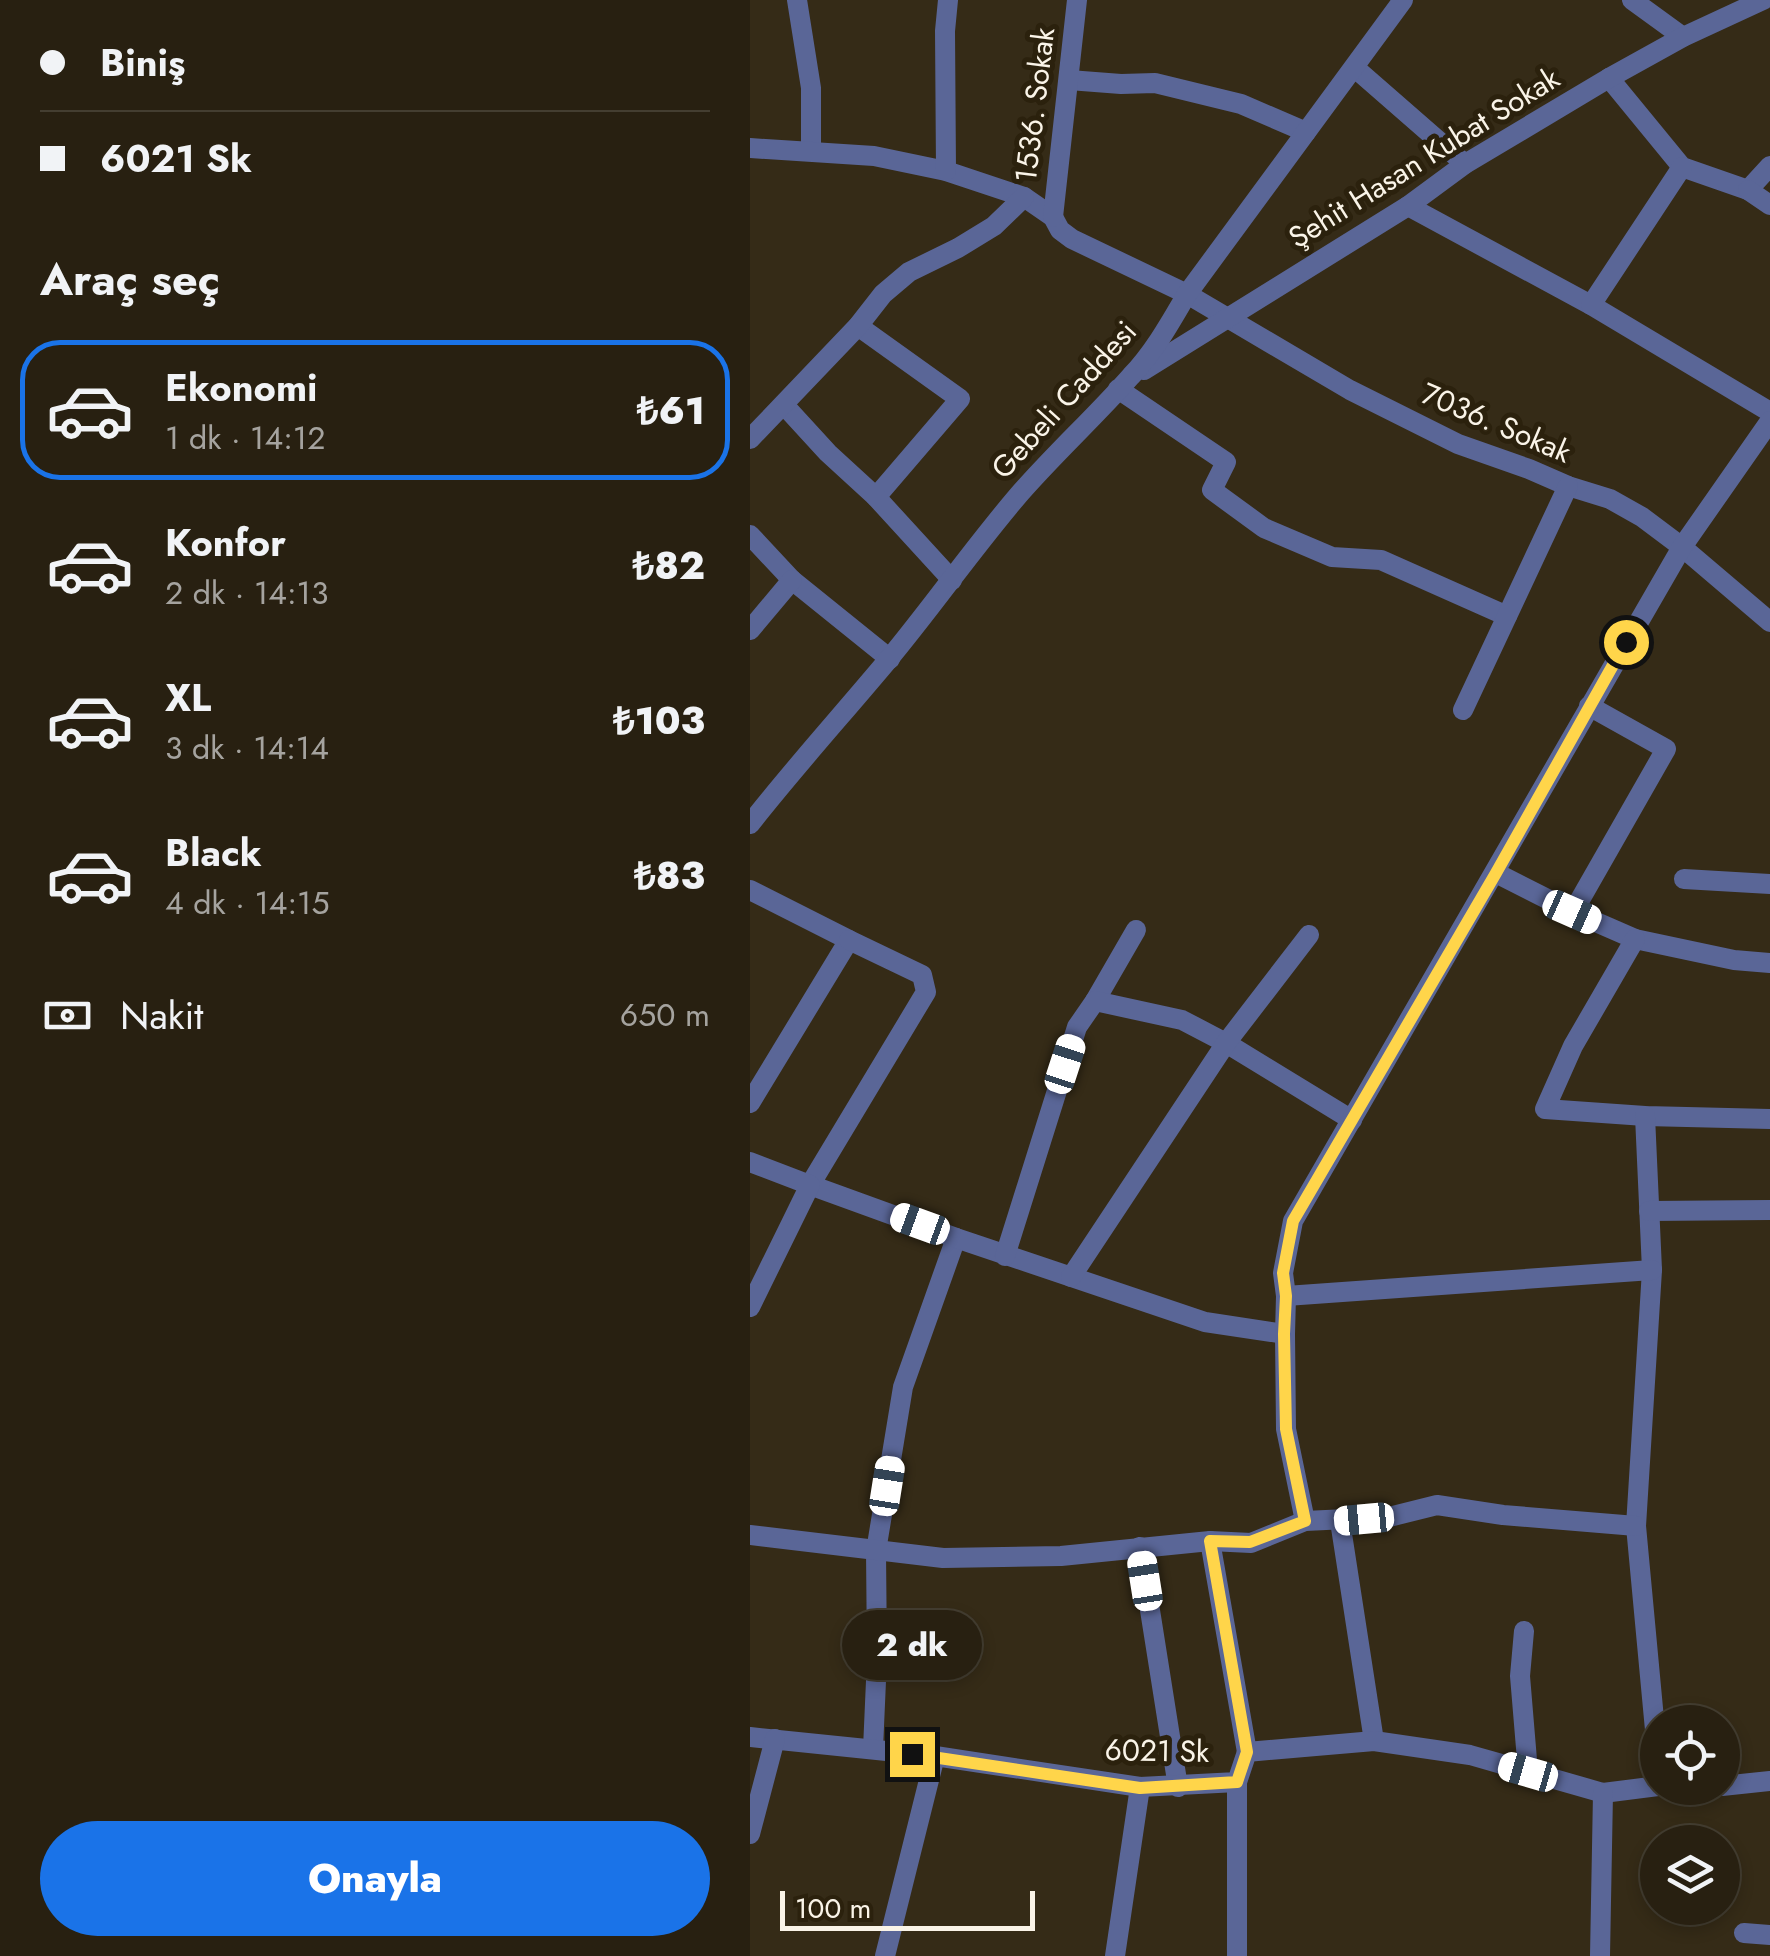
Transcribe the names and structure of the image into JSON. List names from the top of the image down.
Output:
{
  "streets": {
    "street": [
      "1536. Sokak",
      "Şehit Hasan Kubat Sokak",
      "Gebeli Caddesi",
      "7036. Sokak",
      "6021 Sk"
    ]
  },
  "crossings": [
    ["1536. Sokak", "7036. Sokak"],
    ["Şehit Hasan Kubat Sokak", "Gebeli Caddesi"],
    ["Şehit Hasan Kubat Sokak", "7036. Sokak"],
    ["Gebeli Caddesi", "7036. Sokak"]
  ],
  "scale_bar": "100 m",
  "page": {
    "banner": ["Biniş", "6021 Sk"],
    "heading": "Araç seç",
    "list": [
      {
        "name": "Ekonomi",
        "note": "1 dk · 14:12",
        "value": "₺61"
      },
      {
        "name": "Konfor",
        "note": "2 dk · 14:13",
        "value": "₺82"
      },
      {
        "name": "XL",
        "note": "3 dk · 14:14",
        "value": "₺103"
      },
      {
        "name": "Black",
        "note": "4 dk · 14:15",
        "value": "₺83"
      }
    ],
    "pay": ["Nakit", "650 m"],
    "bubble": "2 dk",
    "buttons": "Onayla",
    "scale": "100 m"
  }
}
